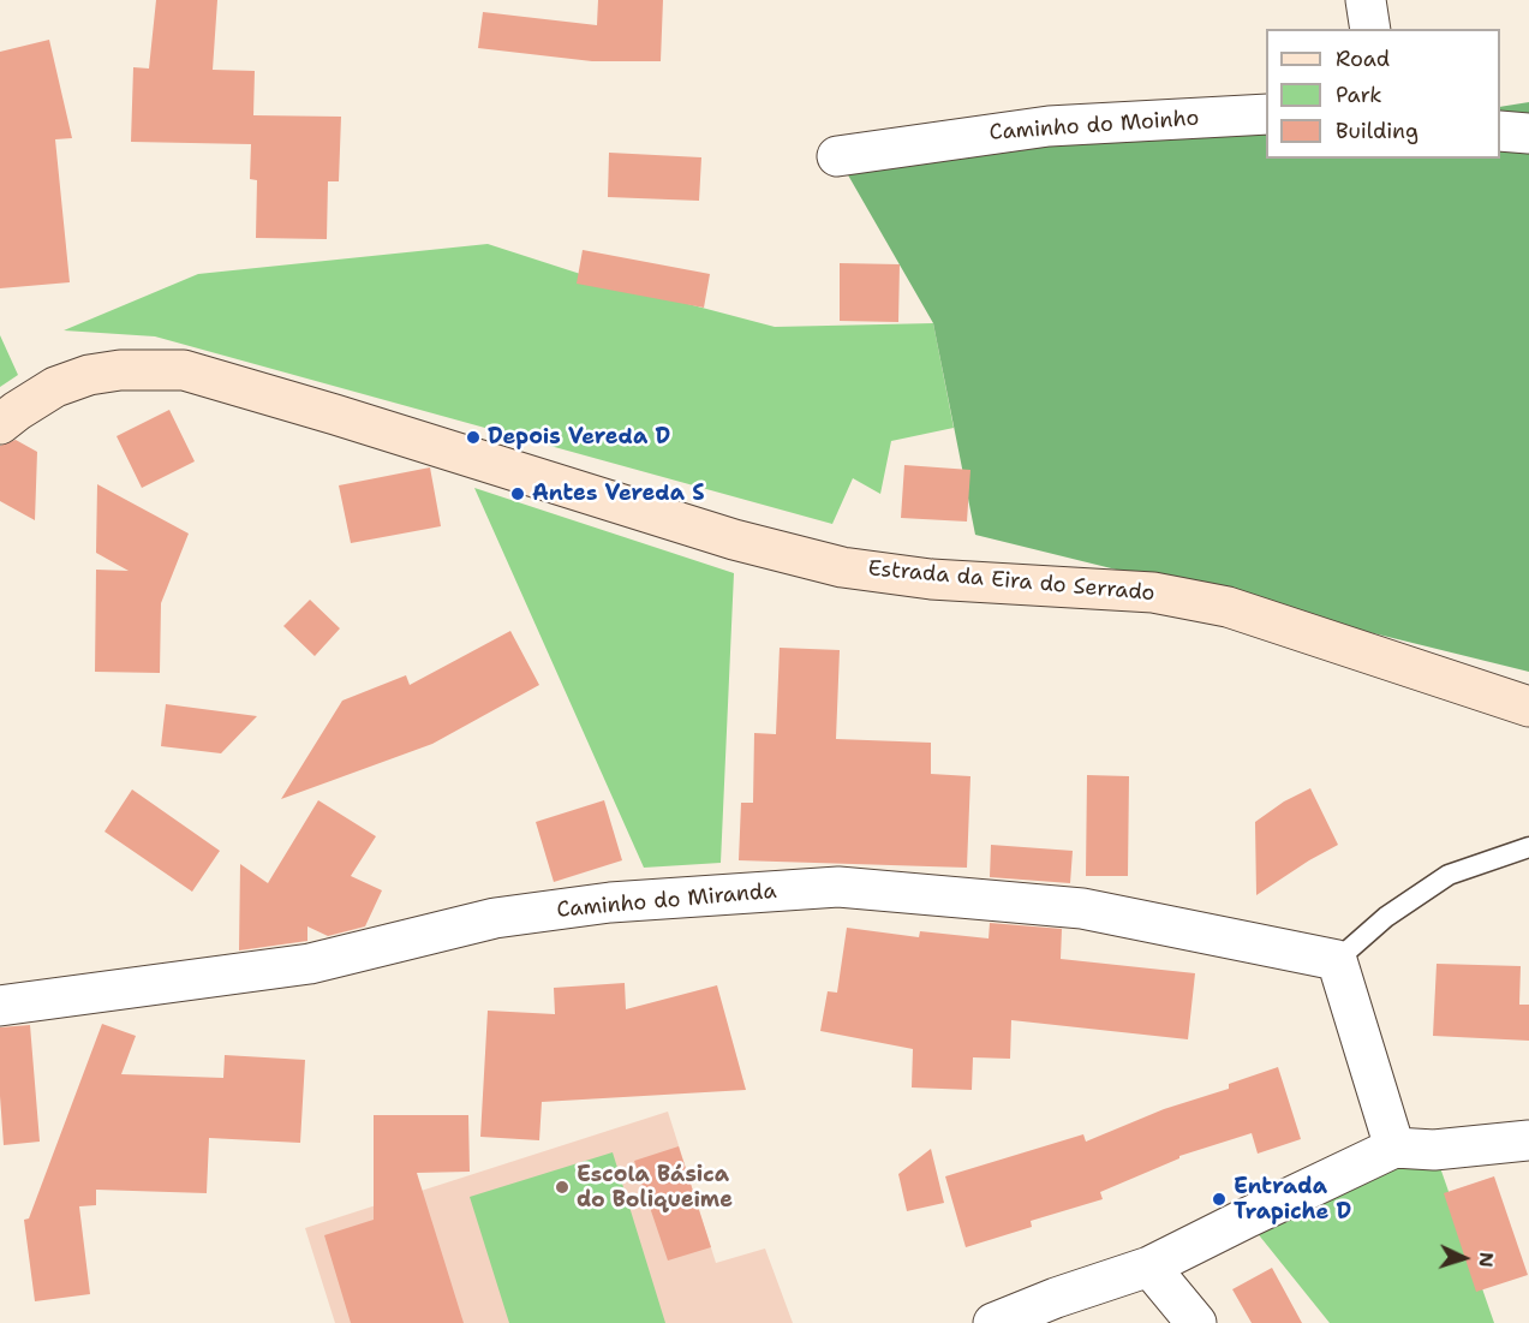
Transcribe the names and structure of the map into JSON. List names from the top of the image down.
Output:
{
  "streets": {
    "main road": ["Estrada da Eira do Serrado"],
    "street": ["Caminho do Moinho", "Caminho do Miranda"]
  },
  "places": [
    "Depois Vereda D",
    "Antes Vereda S",
    "Escola Básica do Boliqueime",
    "Entrada Trapiche D"
  ],
  "legend": ["Road", "Park", "Building"],
  "north": "right"
}
